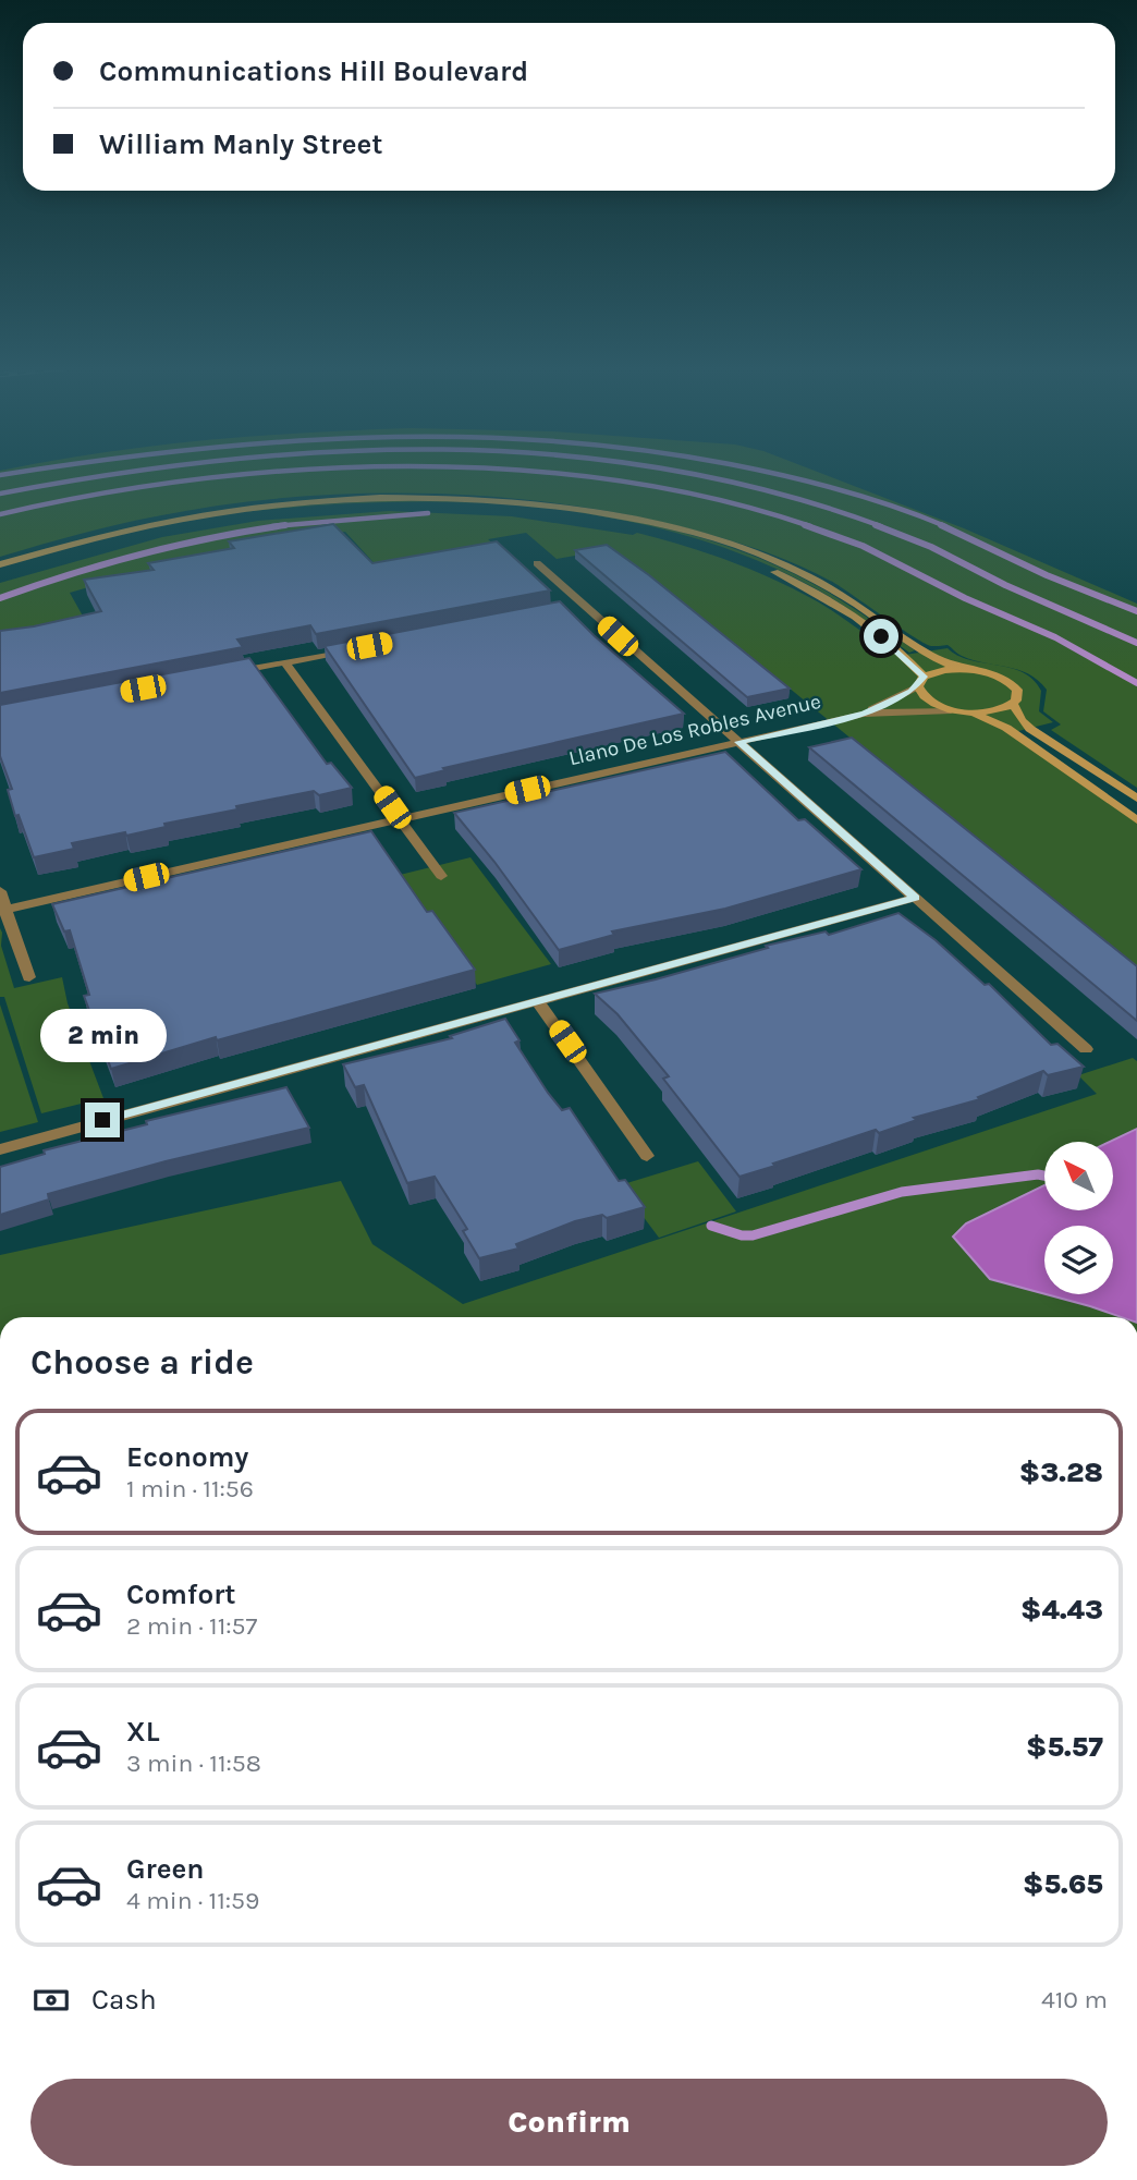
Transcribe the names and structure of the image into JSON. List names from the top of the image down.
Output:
{
  "streets": {
    "street": ["Llano De Los Robles Avenue"]
  },
  "north": "top left",
  "page": {
    "banner": ["Communications Hill Boulevard", "William Manly Street"],
    "bubble": "2 min",
    "heading": "Choose a ride",
    "list": [
      {
        "name": "Economy",
        "note": "1 min · 11:56",
        "value": "$3.28"
      },
      {
        "name": "Comfort",
        "note": "2 min · 11:57",
        "value": "$4.43"
      },
      {
        "name": "XL",
        "note": "3 min · 11:58",
        "value": "$5.57"
      },
      {
        "name": "Green",
        "note": "4 min · 11:59",
        "value": "$5.65"
      }
    ],
    "pay": ["Cash", "410 m"],
    "buttons": "Confirm"
  }
}
